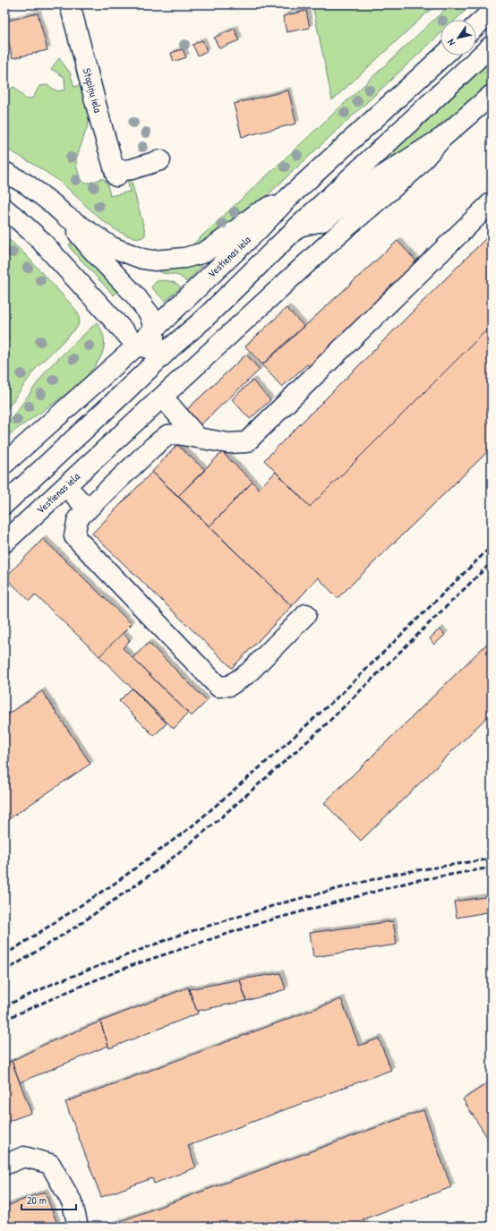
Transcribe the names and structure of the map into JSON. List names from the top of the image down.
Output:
{
  "streets": {
    "main road": ["Stopiņu iela", "Vestienas iela"]
  },
  "scale_bar": "20 m",
  "north": "bottom left"
}
